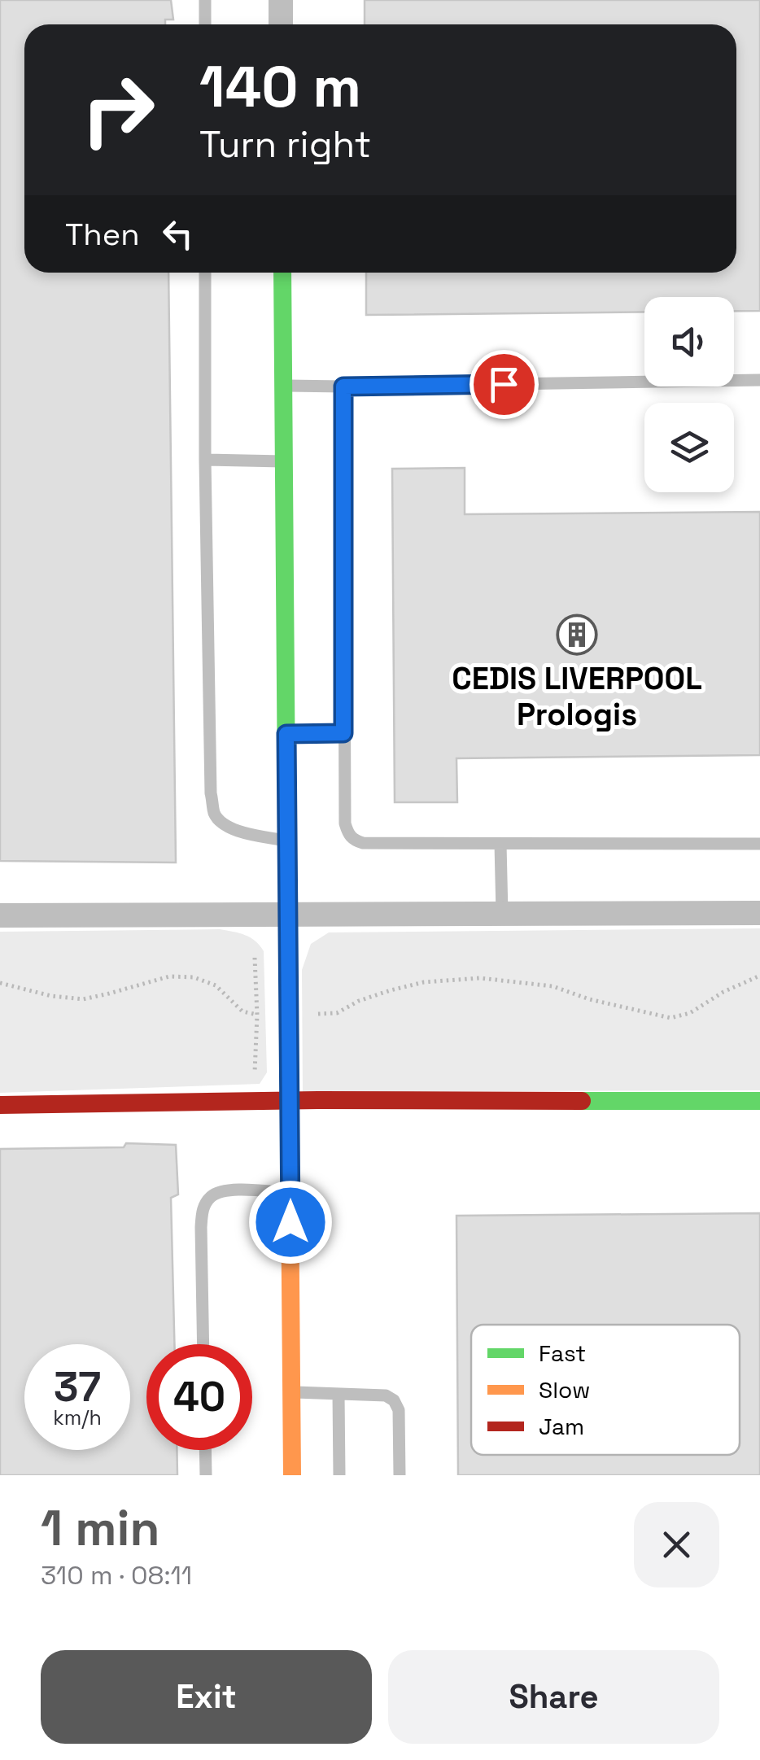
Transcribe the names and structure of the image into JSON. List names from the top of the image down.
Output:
{
  "places": {
    "building": ["CEDIS LIVERPOOL Prologis"]
  },
  "legend": ["Fast", "Slow", "Jam"],
  "page": {
    "turn": ["140 m", "Turn right"],
    "then": "Then",
    "speed": "37 km/h",
    "limit": "40",
    "heading": ["1 min", "310 m · 08:11"],
    "buttons": ["Exit", "Share"]
  }
}
